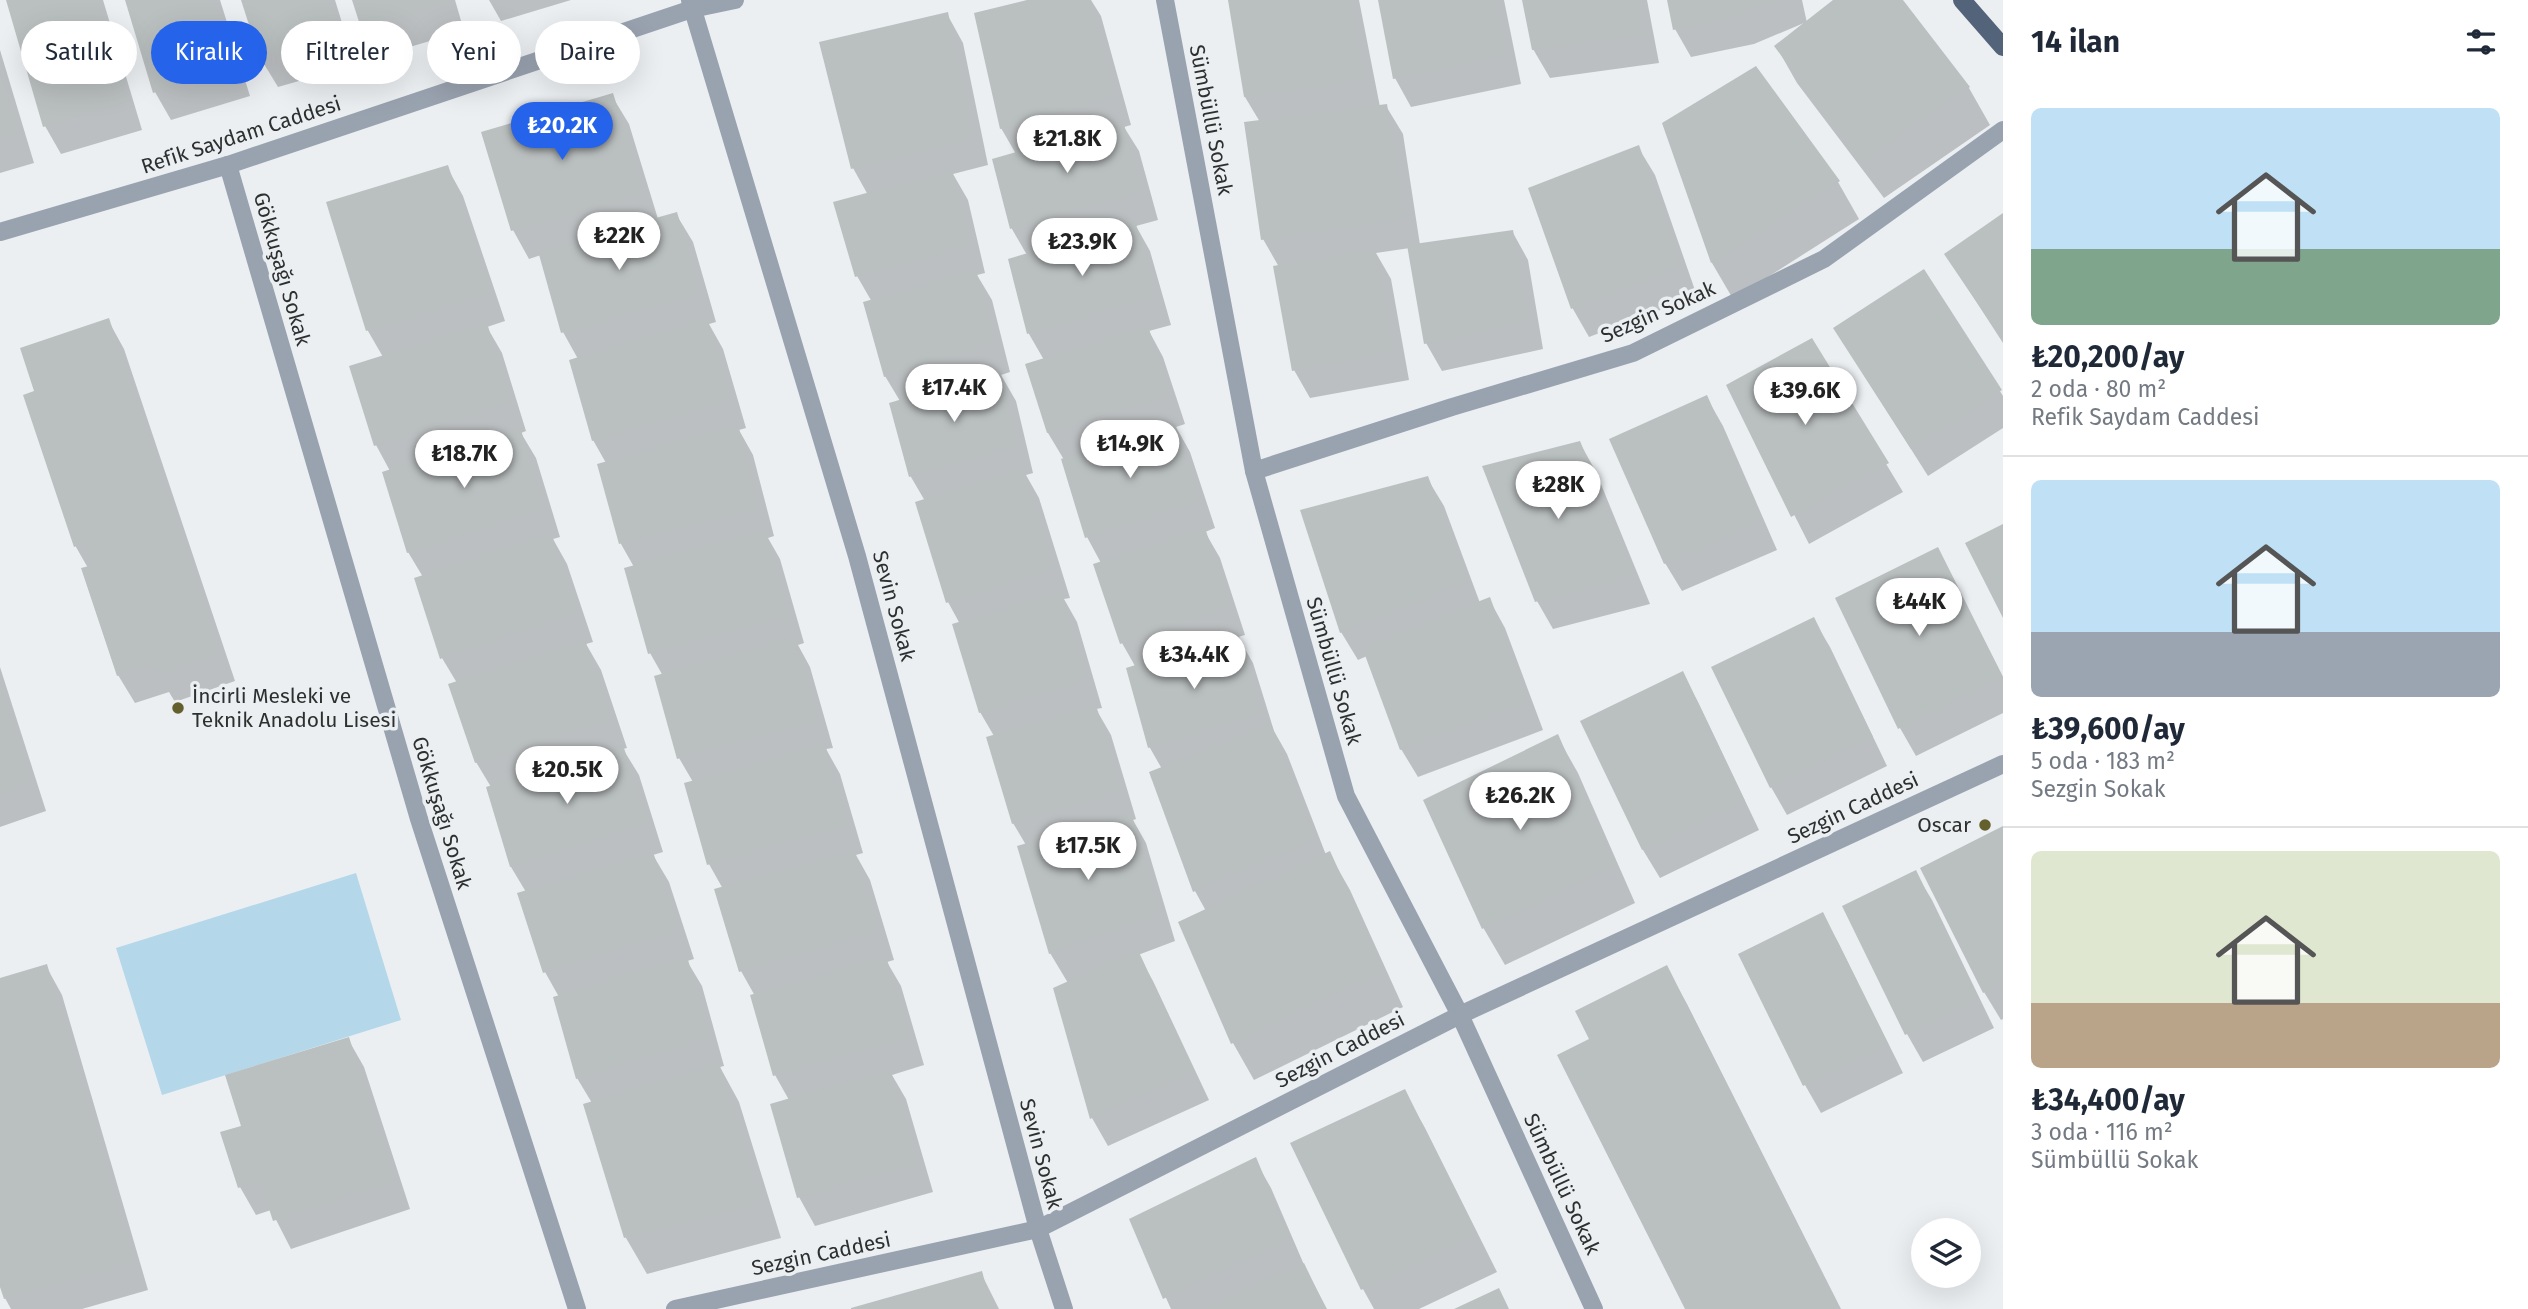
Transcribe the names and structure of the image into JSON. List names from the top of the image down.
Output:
{
  "streets": {
    "street": [
      "Sümbüllü Sokak",
      "Refik Saydam Caddesi",
      "Gökkuşağı Sokak",
      "Sezgin Sokak",
      "Sevin Sokak",
      "Sezgin Caddesi"
    ]
  },
  "crossings": [
    ["Sümbüllü Sokak", "Sezgin Sokak"],
    ["Sümbüllü Sokak", "Sezgin Caddesi"],
    ["Refik Saydam Caddesi", "Gökkuşağı Sokak"],
    ["Refik Saydam Caddesi", "Sevin Sokak"],
    ["Sevin Sokak", "Sezgin Caddesi"]
  ],
  "places": ["İncirli Mesleki ve Teknik Anadolu Lisesi", "Oscar"],
  "page": {
    "heading": "14 ilan",
    "chip": [
      "Satılık",
      "Kiralık",
      "Filtreler",
      "Yeni",
      "Daire"
    ],
    "list": [
      {
        "name": "₺20,200/ay",
        "note": "2 oda · 80 m² · Refik Saydam Caddesi"
      },
      {
        "name": "₺39,600/ay",
        "note": "5 oda · 183 m² · Sezgin Sokak"
      },
      {
        "name": "₺34,400/ay",
        "note": "3 oda · 116 m² · Sümbüllü Sokak"
      }
    ],
    "price": [
      "₺20.2K",
      "₺21.8K",
      "₺22K",
      "₺23.9K",
      "₺17.4K",
      "₺39.6K",
      "₺14.9K",
      "₺18.7K",
      "₺28K",
      "₺44K",
      "₺34.4K",
      "₺20.5K",
      "₺26.2K",
      "₺17.5K"
    ]
  }
}
